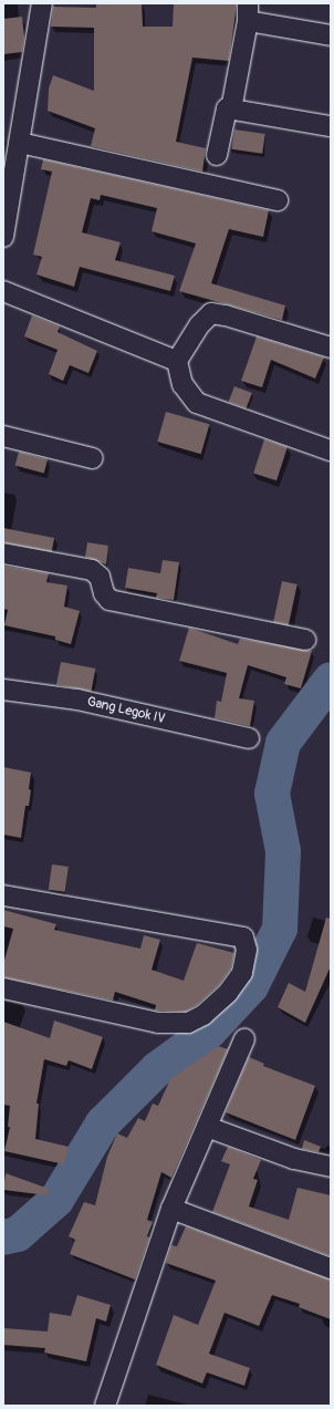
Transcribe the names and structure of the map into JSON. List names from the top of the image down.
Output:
{
  "streets": {
    "street": ["Gang Legok IV"]
  }
}
